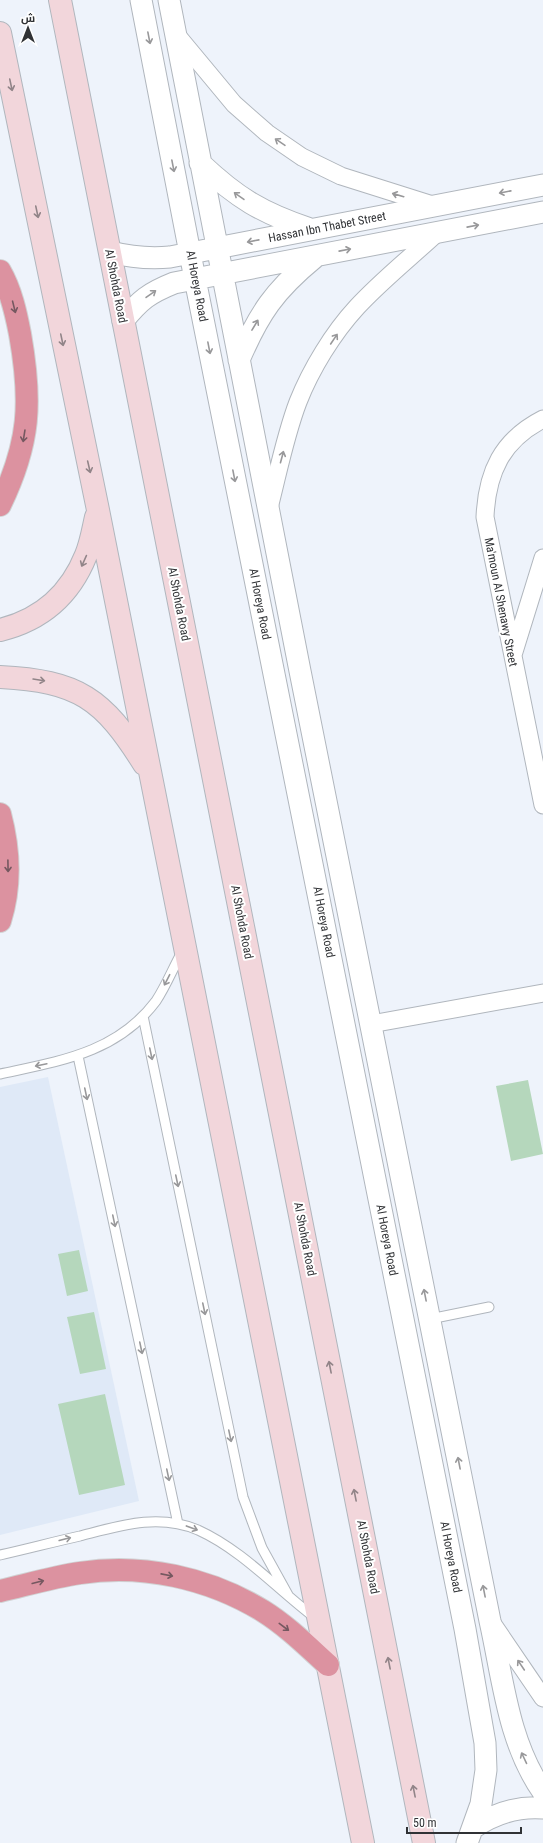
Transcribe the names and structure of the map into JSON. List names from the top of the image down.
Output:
{
  "streets": {
    "main road": ["Al Shohda Road"],
    "street": ["Hassan Ibn Thabet Street", "Al Horeya Road", "Ma'moun Al Shenawy Street"]
  },
  "crossings": [
    ["Hassan Ibn Thabet Street", "Al Shohda Road"],
    ["Hassan Ibn Thabet Street", "Al Horeya Road"]
  ],
  "scale_bar": "50 m",
  "north": "top"
}
